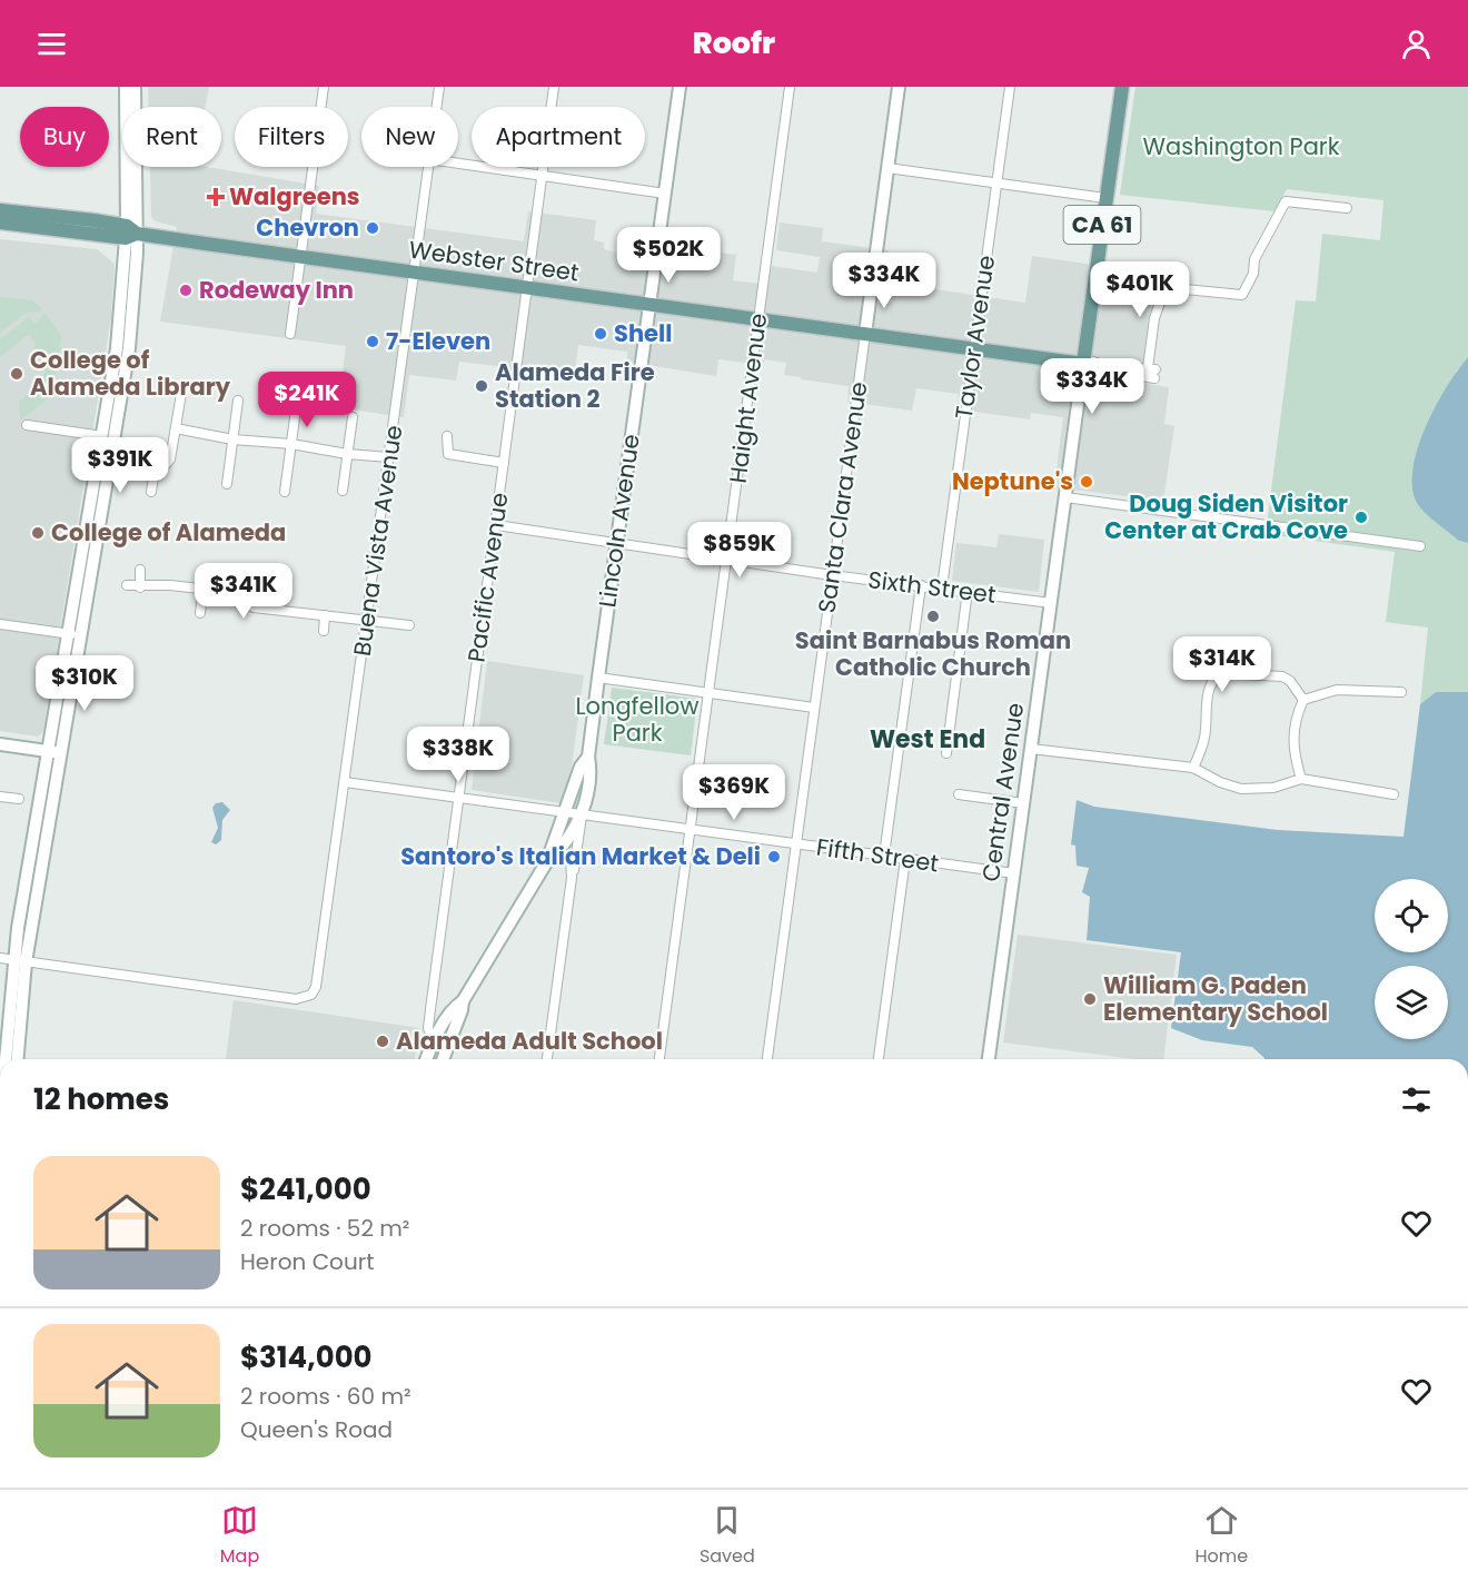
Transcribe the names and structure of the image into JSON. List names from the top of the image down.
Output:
{
  "streets": {
    "main road": ["CA 61", "Webster Street", "Central Avenue"],
    "street": [
      "Taylor Avenue",
      "Haight Avenue",
      "Santa Clara Avenue",
      "Lincoln Avenue",
      "Buena Vista Avenue",
      "Pacific Avenue",
      "Sixth Street",
      "Fifth Street"
    ]
  },
  "crossings": [
    ["Webster Street", "Taylor Avenue"],
    ["Webster Street", "Haight Avenue"],
    ["Webster Street", "Santa Clara Avenue"],
    ["Webster Street", "Lincoln Avenue"],
    ["Webster Street", "Buena Vista Avenue"],
    ["Webster Street", "Pacific Avenue"],
    ["Webster Street", "Central Avenue"],
    ["Taylor Avenue", "Sixth Street"],
    ["Haight Avenue", "Sixth Street"],
    ["Haight Avenue", "Fifth Street"],
    ["Santa Clara Avenue", "Sixth Street"],
    ["Santa Clara Avenue", "Fifth Street"],
    ["Lincoln Avenue", "Sixth Street"],
    ["Lincoln Avenue", "Fifth Street"],
    ["Buena Vista Avenue", "Fifth Street"],
    ["Pacific Avenue", "Sixth Street"],
    ["Pacific Avenue", "Fifth Street"],
    ["Sixth Street", "Central Avenue"],
    ["Central Avenue", "Fifth Street"]
  ],
  "districts": ["West End"],
  "parks": ["Washington Park", "Longfellow Park"],
  "places": {
    "health": ["Walgreens"],
    "other": [
      "Chevron",
      "Rodeway Inn",
      "Shell",
      "7-Eleven",
      "College of Alameda Library",
      "Alameda Fire Station 2",
      "Neptune's",
      "Doug Siden Visitor Center at Crab Cove",
      "College of Alameda",
      "Saint Barnabus Roman Catholic Church",
      "Santoro's Italian Market & Deli",
      "William G. Paden Elementary School",
      "Alameda Adult School"
    ]
  },
  "page": {
    "header": "Roofr",
    "chip": [
      "Buy",
      "Rent",
      "Filters",
      "New",
      "Apartment"
    ],
    "price": [
      "$502K",
      "$334K",
      "$401K",
      "$334K",
      "$241K",
      "$391K",
      "$859K",
      "$341K",
      "$314K",
      "$310K",
      "$338K",
      "$369K"
    ],
    "heading": "12 homes",
    "list": [
      {
        "name": "$241,000",
        "note": "2 rooms · 52 m² · Heron Court"
      },
      {
        "name": "$314,000",
        "note": "2 rooms · 60 m² · Queen's Road"
      }
    ],
    "tabs": ["Map", "Saved", "Home"]
  }
}
